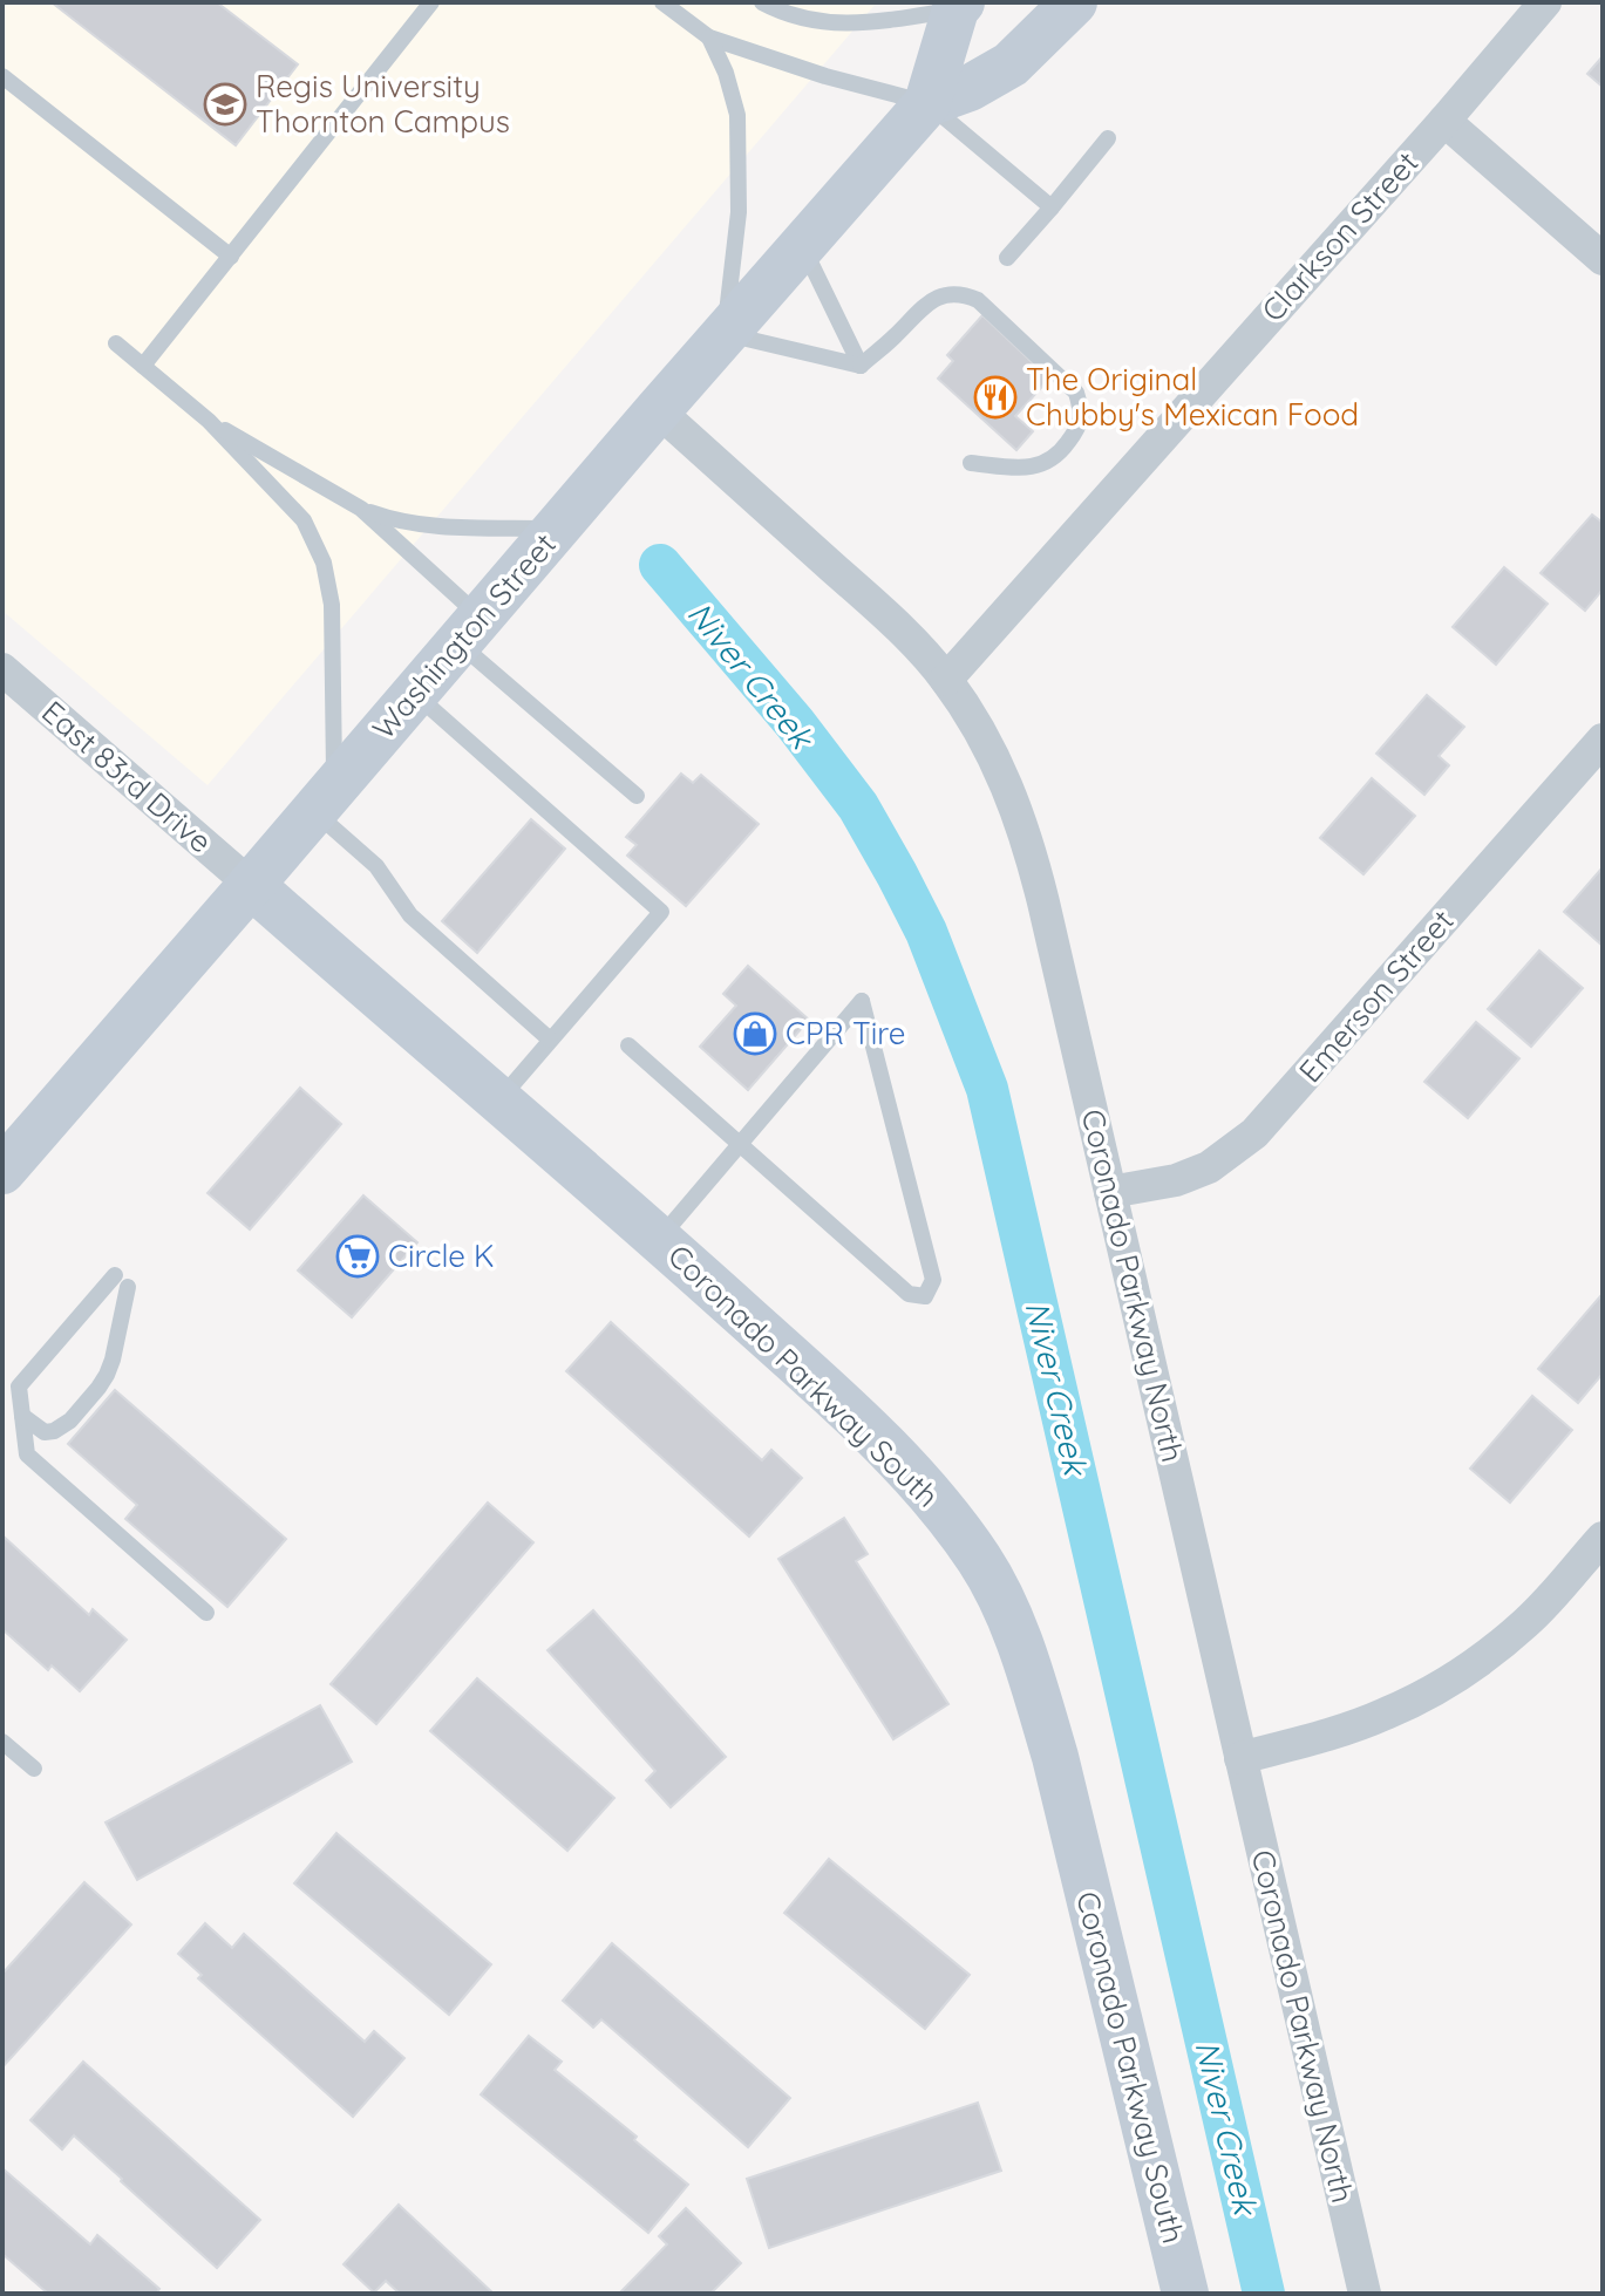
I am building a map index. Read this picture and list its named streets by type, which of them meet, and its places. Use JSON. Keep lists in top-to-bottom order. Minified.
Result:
{"streets":{"street":["Clarkson Street","Washington Street","East 83rd Drive","Emerson Street","Coronado Parkway North","Coronado Parkway South"]},"crossings":[["Clarkson Street","Coronado Parkway North"],["Washington Street","East 83rd Drive"],["Washington Street","Coronado Parkway North"],["Washington Street","Coronado Parkway South"],["East 83rd Drive","Coronado Parkway South"],["Emerson Street","Coronado Parkway North"]],"water":["Niver Creek"],"places":{"school or university":["Regis University Thornton Campus"],"restaurant":["The Original Chubby's Mexican Food"],"shop":["CPR Tire"],"supermarket":["Circle K"]}}
